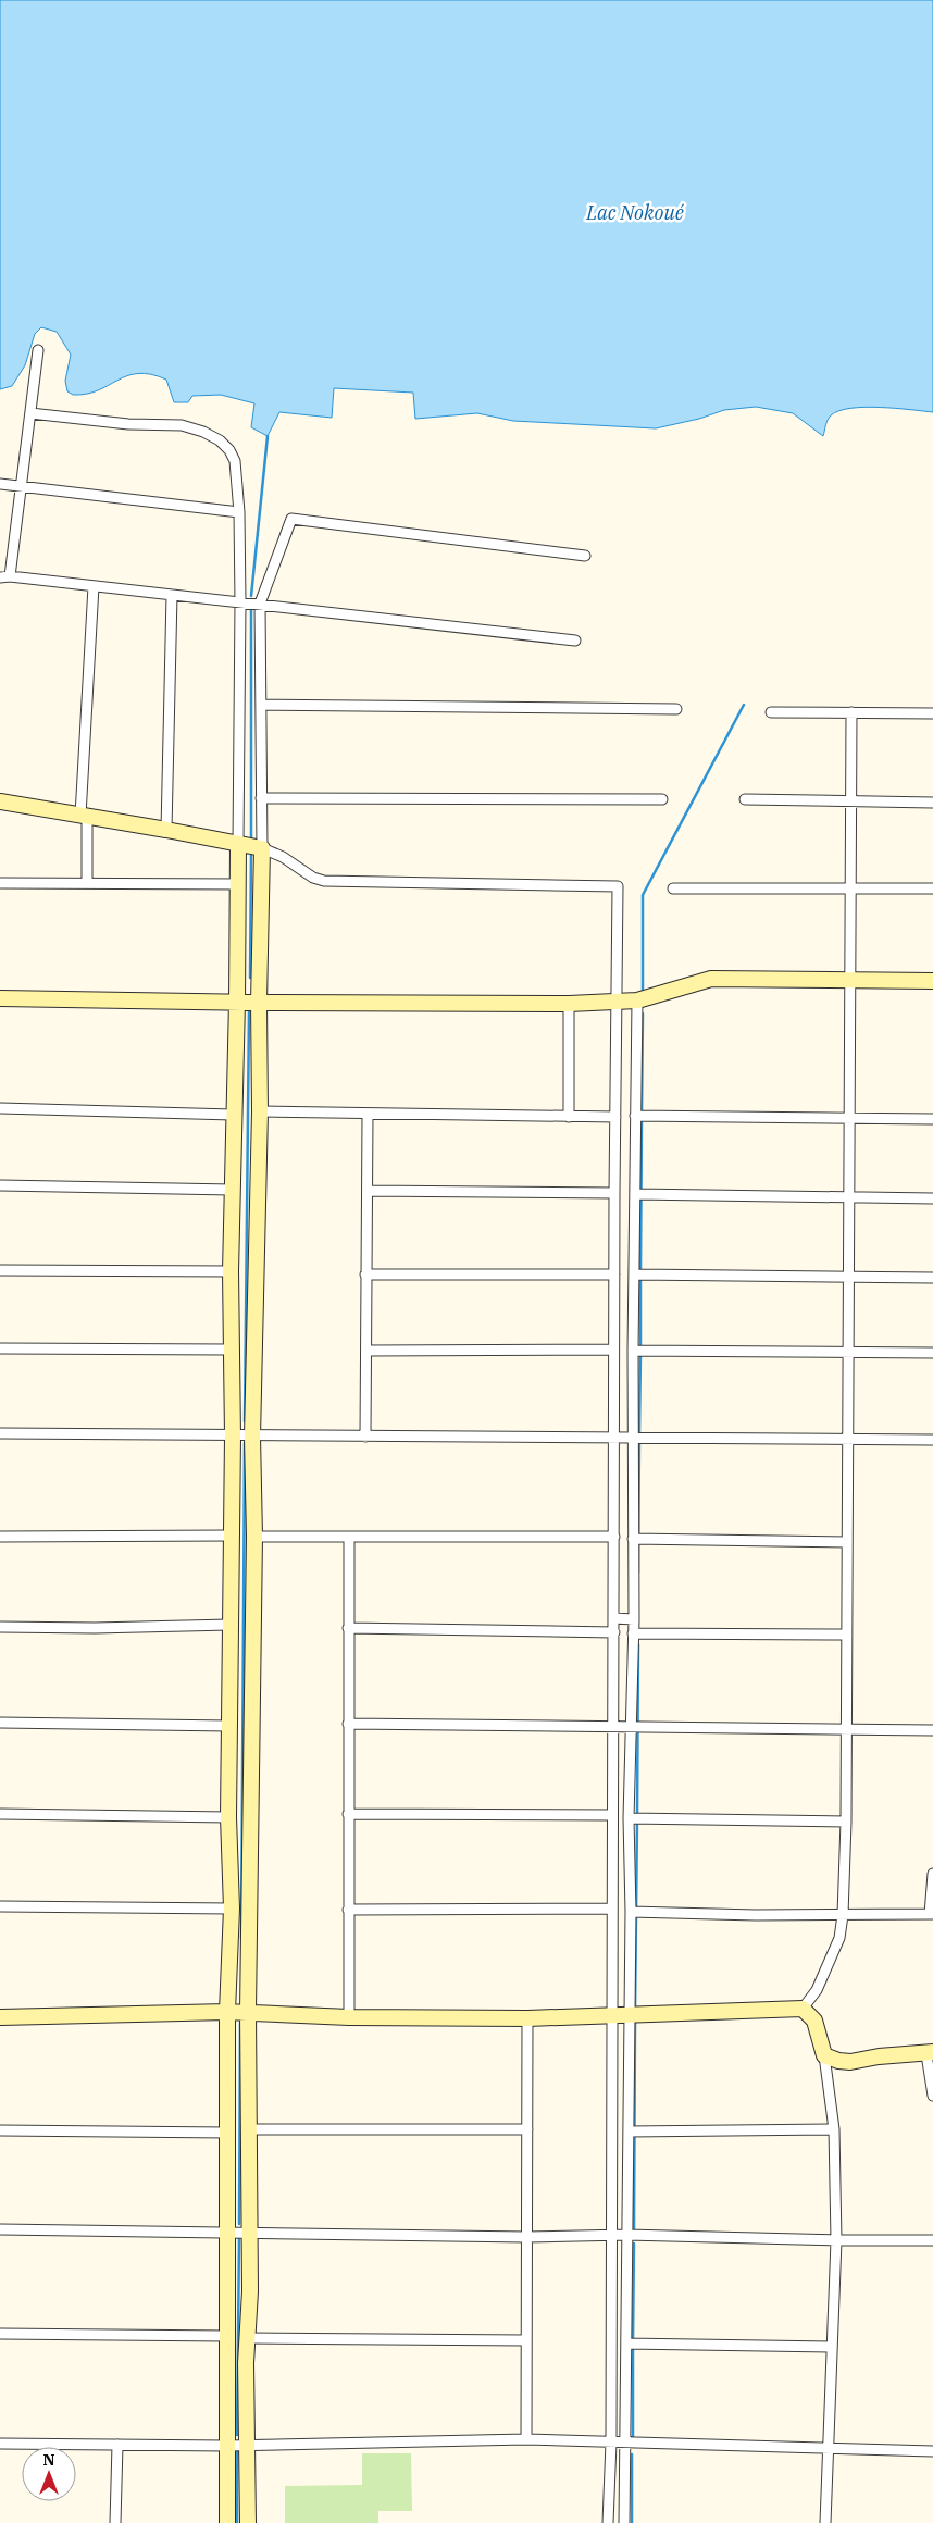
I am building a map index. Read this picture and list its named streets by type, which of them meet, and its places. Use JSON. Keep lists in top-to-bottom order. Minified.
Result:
{"water":["Lac Nokoué"],"north":"top"}
